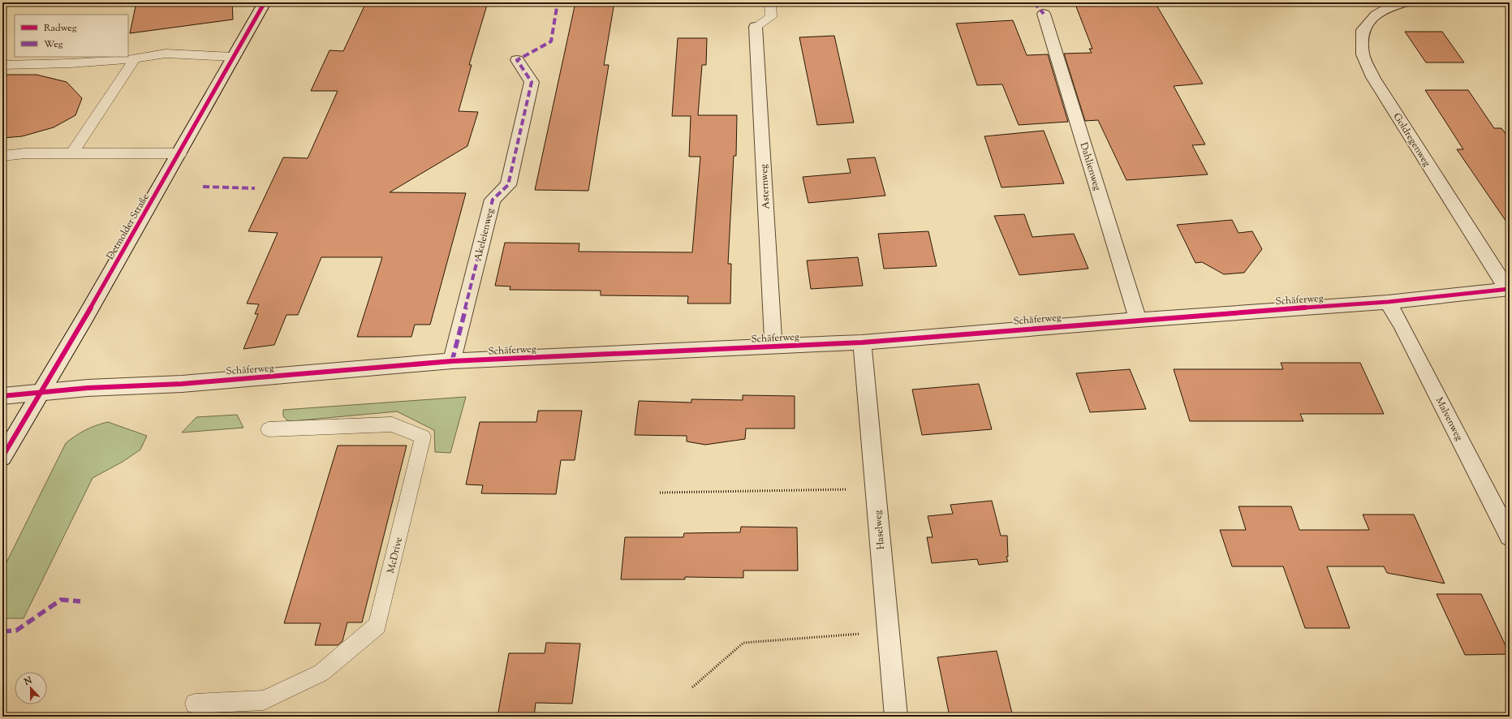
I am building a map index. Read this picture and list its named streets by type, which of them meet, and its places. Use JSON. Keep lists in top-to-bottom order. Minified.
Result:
{"streets":{"street":["Goldregenweg","Dahlienweg","Asternweg","Detmolder Straße","Akeleienweg","Schäferweg","Malvenweg","Haselweg"],"lane":["McDrive"]},"crossings":[["Goldregenweg","Schäferweg"],["Dahlienweg","Schäferweg"],["Asternweg","Schäferweg"],["Detmolder Straße","Schäferweg"],["Akeleienweg","Schäferweg"],["Schäferweg","Malvenweg"],["Schäferweg","Haselweg"]],"legend":["Radweg","Weg"],"north":"top"}
